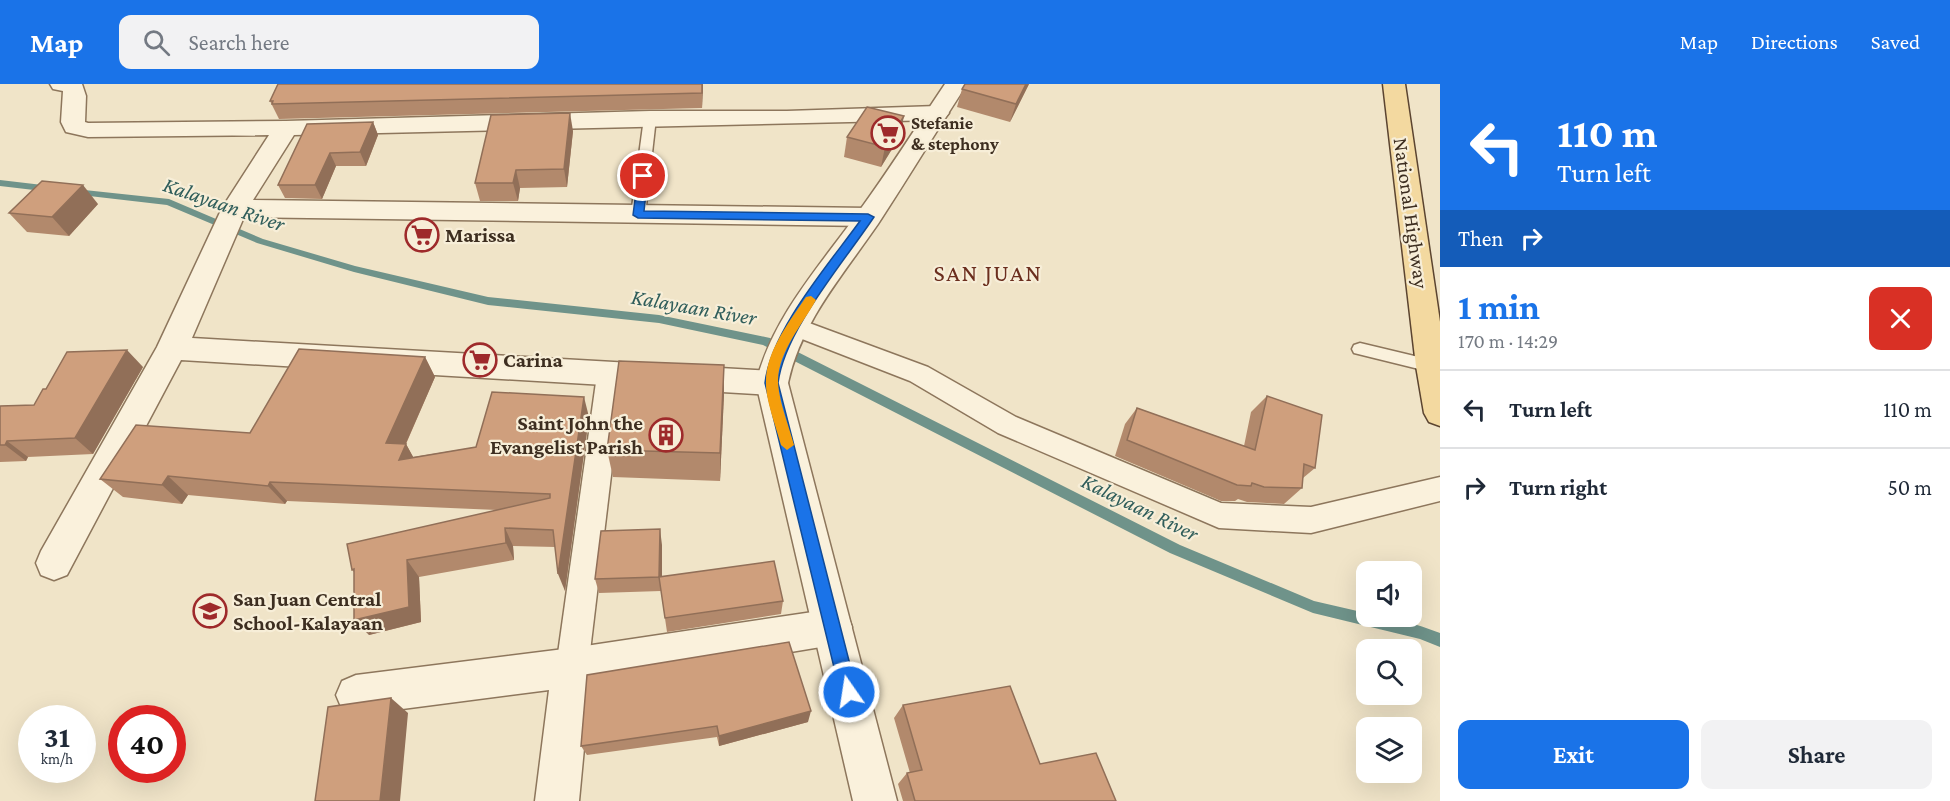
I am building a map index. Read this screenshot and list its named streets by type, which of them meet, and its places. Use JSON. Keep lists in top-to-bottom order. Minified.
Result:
{"streets":{"main road":["National Highway"]},"districts":["SAN JUAN"],"water":["Kalayaan River"],"places":{"supermarket":["Stefanie & stephony","Marissa","Carina"],"building":["Saint John the Evangelist Parish"],"school or university":["San Juan Central School-Kalayaan"]},"page":{"header":"Map","search":"Search here","nav":["Map","Directions","Saved"],"turn":["110 m","Turn left"],"then":"Then","heading":["1 min","170 m · 14:29"],"list":[{"name":"Turn left","value":"110 m"},{"name":"Turn right","value":"50 m"}],"speed":"31 km/h","limit":"40","buttons":["Exit","Share"]}}
